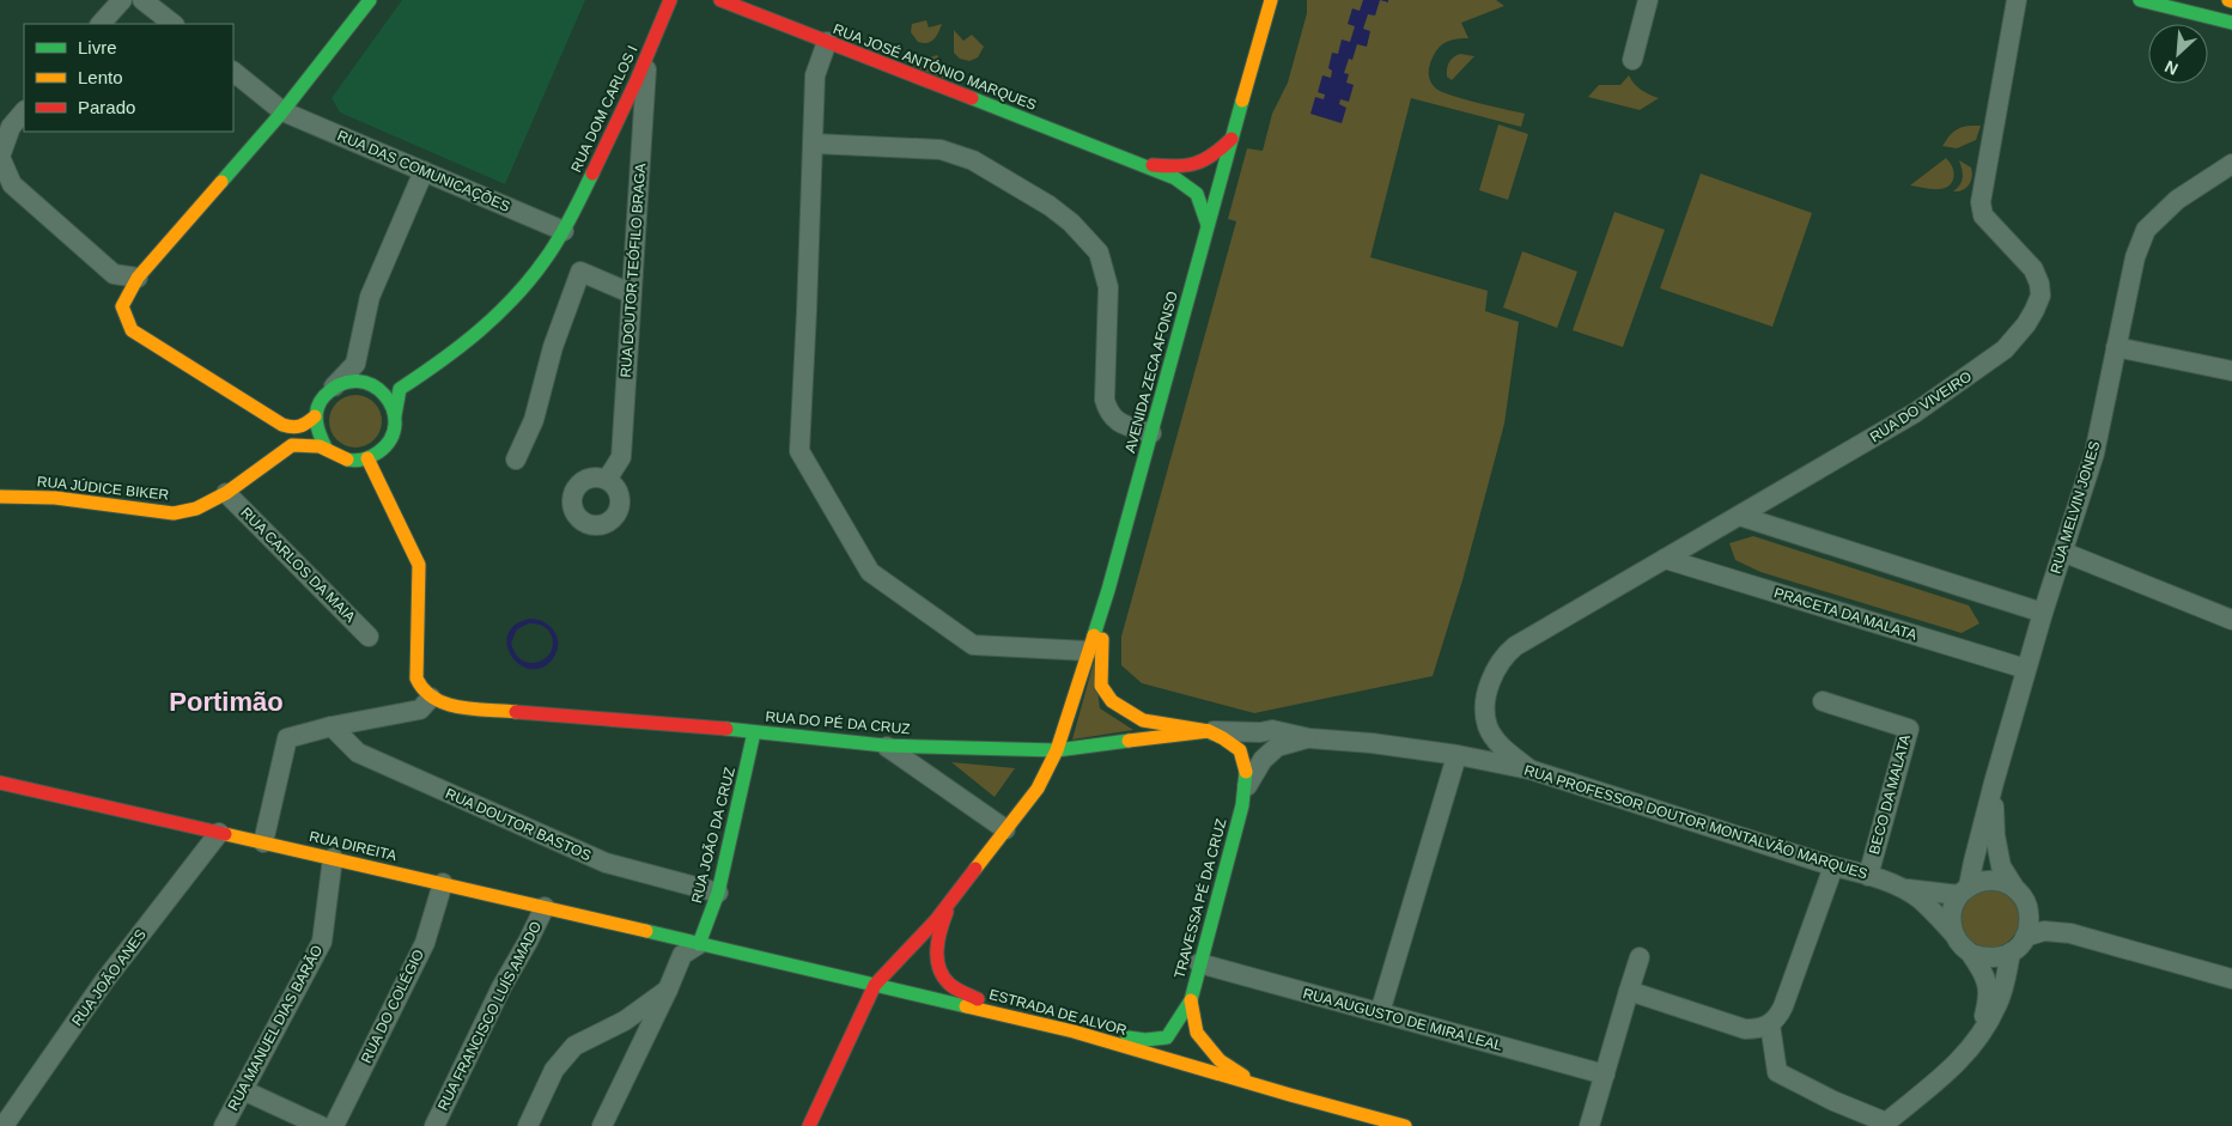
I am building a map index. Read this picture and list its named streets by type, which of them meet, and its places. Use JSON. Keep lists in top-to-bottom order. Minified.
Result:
{"streets":{"street":["RUA JOSÉ ANTÓNIO MARQUES","RUA DOM CARLOS I","RUA DAS COMUNICAÇÕES","RUA DOUTOR TEÓFILO BRAGA","AVENIDA ZECA AFONSO","RUA DO VIVEIRO","RUA JÚDICE BIKER","RUA MELVIN JONES","RUA CARLOS DA MAIA","PRACETA DA MALATA","RUA DO PÉ DA CRUZ","BECO DA MALATA","RUA PROFESSOR DOUTOR MONTALVÃO MARQUES","RUA DOUTOR BASTOS","RUA JOÃO DA CRUZ","RUA DIREITA","TRAVESSA PÉ DA CRUZ","RUA JOÃO ANES","RUA DO COLÉGIO","ESTRADA DE ALVOR","RUA FRANCISCO LUÍS AMADO","RUA AUGUSTO DE MIRA LEAL","RUA MANUEL DIAS BARÃO"]},"crossings":[["RUA JOSÉ ANTÓNIO MARQUES","AVENIDA ZECA AFONSO"],["RUA DOM CARLOS I","RUA DAS COMUNICAÇÕES"],["RUA DOM CARLOS I","RUA DOUTOR TEÓFILO BRAGA"],["RUA DOM CARLOS I","RUA JÚDICE BIKER"],["AVENIDA ZECA AFONSO","RUA DO PÉ DA CRUZ"],["RUA DO VIVEIRO","PRACETA DA MALATA"],["RUA DO VIVEIRO","RUA PROFESSOR DOUTOR MONTALVÃO MARQUES"],["RUA JÚDICE BIKER","RUA CARLOS DA MAIA"],["RUA MELVIN JONES","PRACETA DA MALATA"],["RUA MELVIN JONES","RUA PROFESSOR DOUTOR MONTALVÃO MARQUES"],["RUA DO PÉ DA CRUZ","RUA PROFESSOR DOUTOR MONTALVÃO MARQUES"],["RUA DO PÉ DA CRUZ","RUA JOÃO DA CRUZ"],["RUA DO PÉ DA CRUZ","TRAVESSA PÉ DA CRUZ"],["BECO DA MALATA","RUA PROFESSOR DOUTOR MONTALVÃO MARQUES"],["RUA PROFESSOR DOUTOR MONTALVÃO MARQUES","TRAVESSA PÉ DA CRUZ"],["RUA DOUTOR BASTOS","RUA JOÃO DA CRUZ"],["RUA JOÃO DA CRUZ","RUA DIREITA"],["RUA JOÃO DA CRUZ","ESTRADA DE ALVOR"],["RUA DIREITA","RUA JOÃO ANES"],["RUA DIREITA","RUA DO COLÉGIO"],["RUA DIREITA","ESTRADA DE ALVOR"],["RUA DIREITA","RUA FRANCISCO LUÍS AMADO"],["RUA DIREITA","RUA MANUEL DIAS BARÃO"],["TRAVESSA PÉ DA CRUZ","RUA AUGUSTO DE MIRA LEAL"]],"districts":["Portimão"],"legend":["Livre","Lento","Parado"],"north":"bottom left"}
